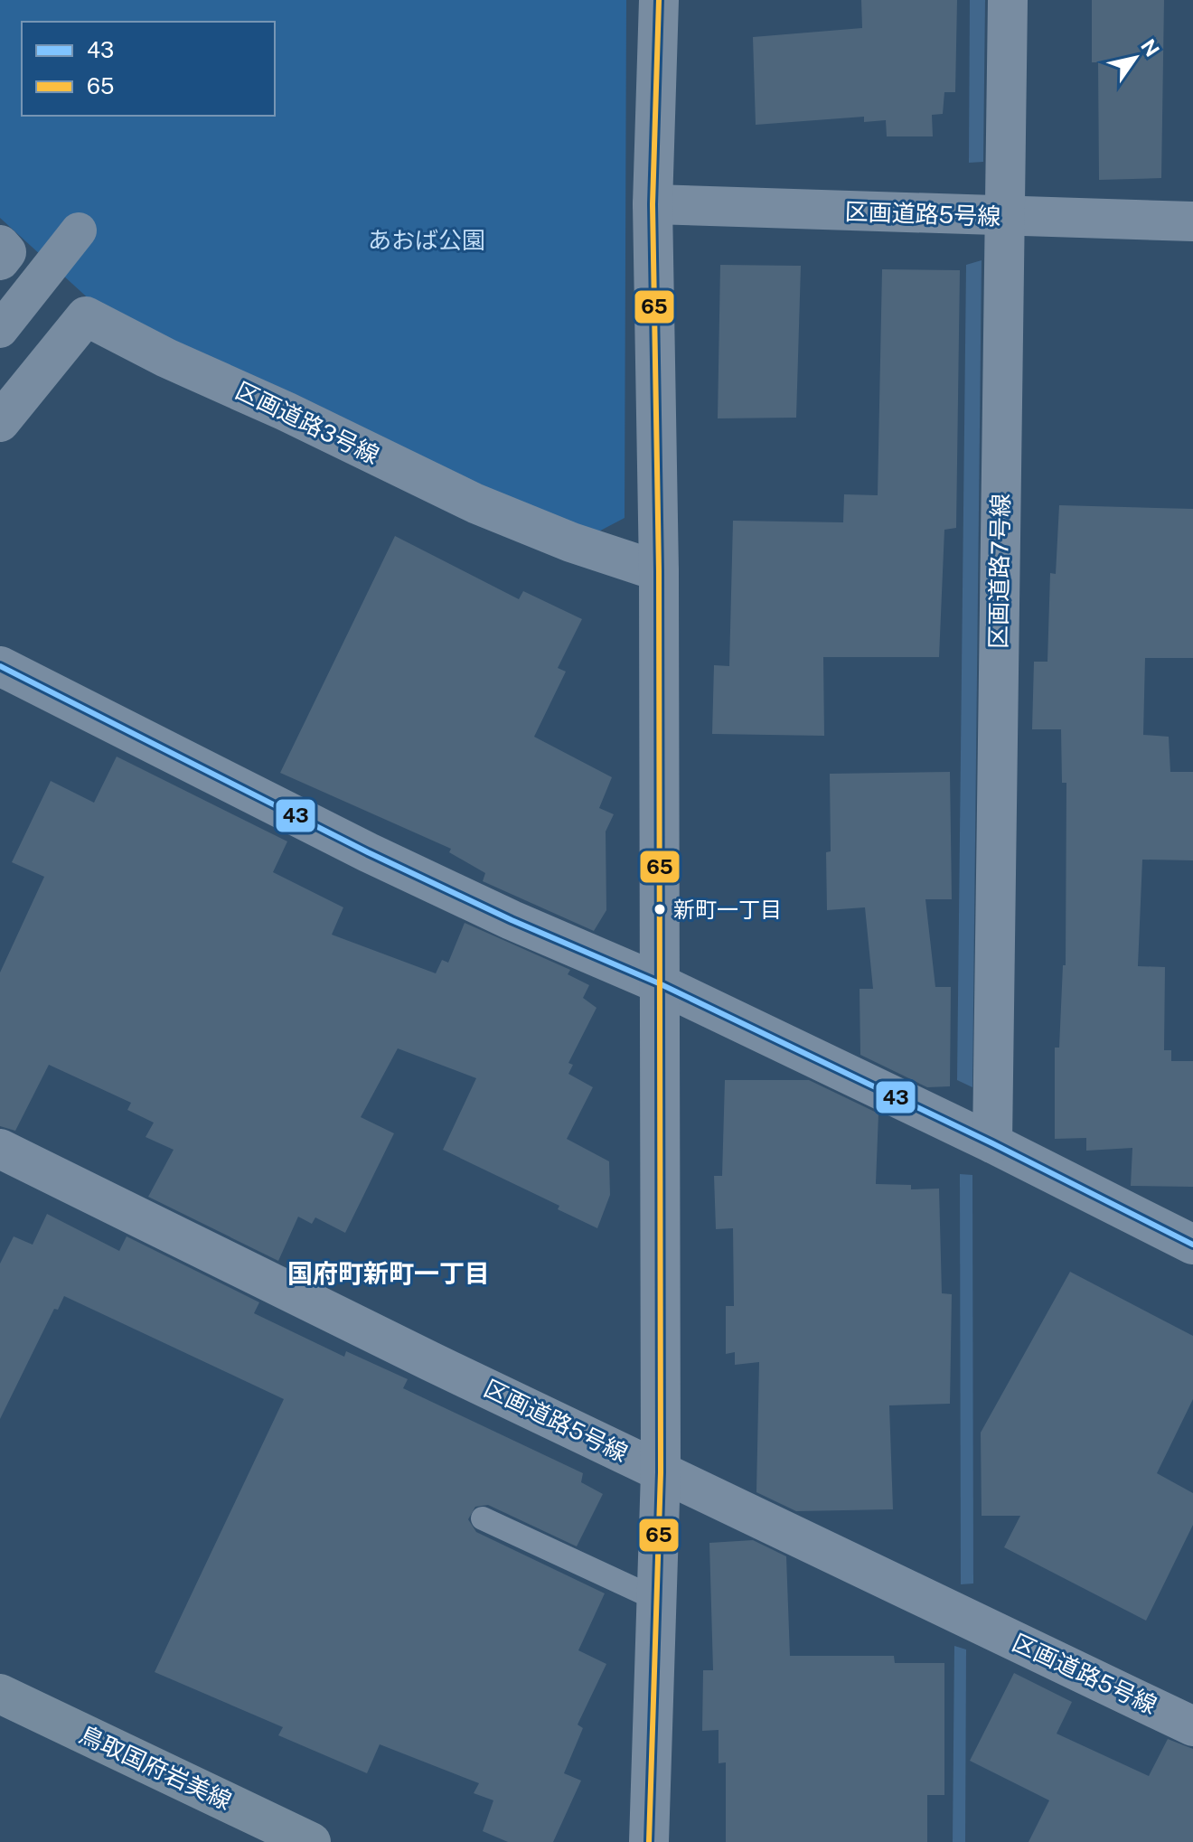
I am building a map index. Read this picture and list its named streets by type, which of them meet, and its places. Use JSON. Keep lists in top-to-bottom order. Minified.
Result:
{"streets":{"main road":["鳥取国府岩美線"],"street":["区画道路5号線","区画道路3号線","区画道路7号線"]},"crossings":[["区画道路5号線","区画道路7号線"]],"districts":["国府町新町一丁目"],"parks":["あおば公園"],"places":["新町一丁目"],"lines":["transit line 65","transit line 43"],"legend":["43","65"],"north":"top right"}
